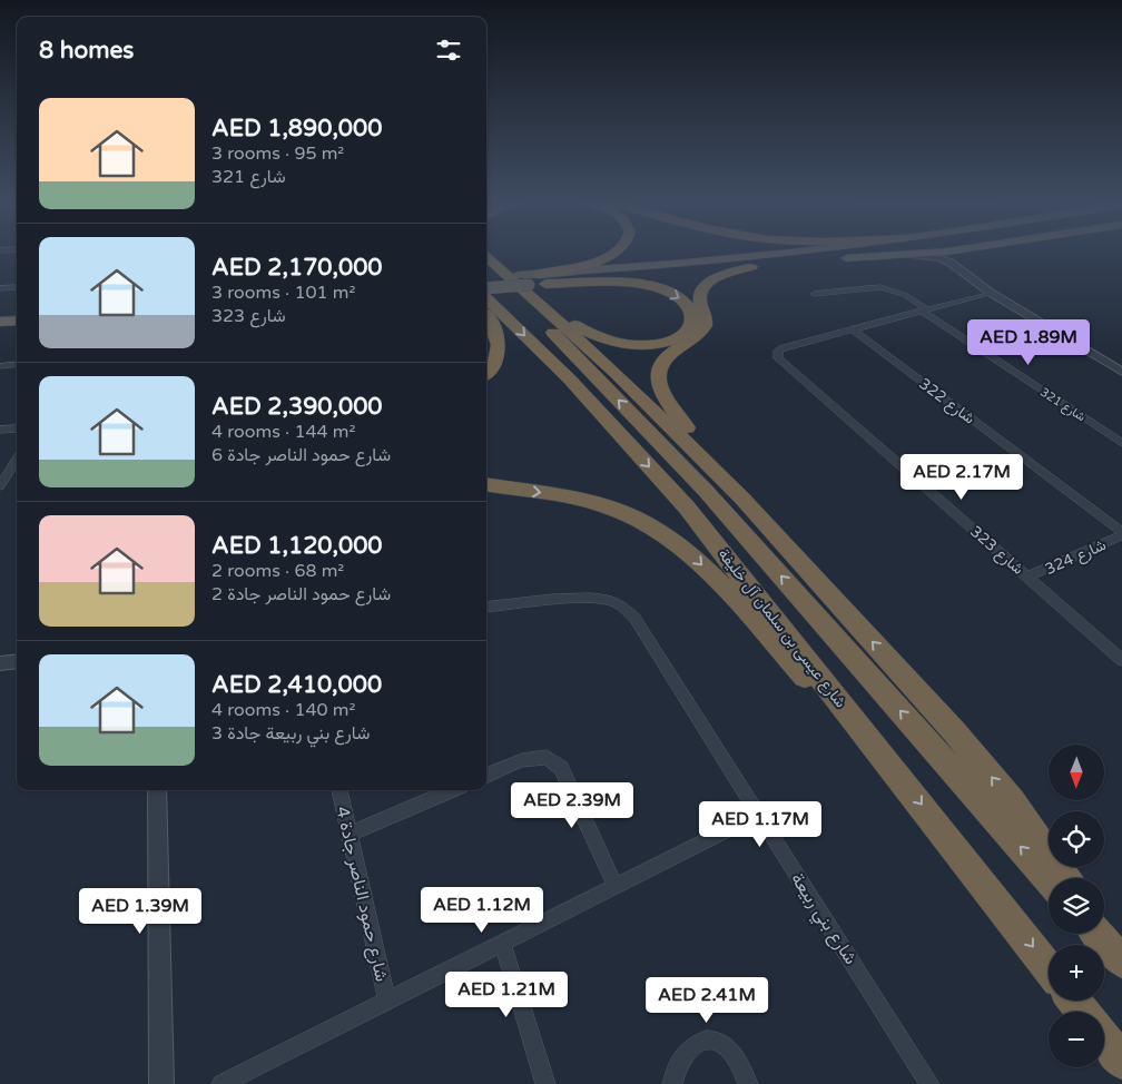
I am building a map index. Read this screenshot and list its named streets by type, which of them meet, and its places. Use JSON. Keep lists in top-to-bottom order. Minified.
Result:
{"streets":{"highway":["شارع عيسى بن سلمان آل خليفة"],"street":["شارع 322","شارع 321","شارع 323","شارع 324","شارع حمود الناصر جادة 4","شارع بني ربيعة"]},"crossings":[["شارع 322","شارع 323"],["شارع 322","شارع 324"],["شارع 323","شارع 324"]],"north":"bottom","page":{"heading":"8 homes","list":[{"name":"AED 1,890,000","note":"3 rooms · 95 m² · شارع 321"},{"name":"AED 2,170,000","note":"3 rooms · 101 m² · شارع 323"},{"name":"AED 2,390,000","note":"4 rooms · 144 m² · شارع حمود الناصر جادة 6"},{"name":"AED 1,120,000","note":"2 rooms · 68 m² · شارع حمود الناصر جادة 2"},{"name":"AED 2,410,000","note":"4 rooms · 140 m² · شارع بني ربيعة جادة 3"}],"price":["AED 1.89M","AED 2.17M","AED 2.39M","AED 1.17M","AED 1.12M","AED 1.39M","AED 1.21M","AED 2.41M"],"map_buttons":["+","−"]}}
